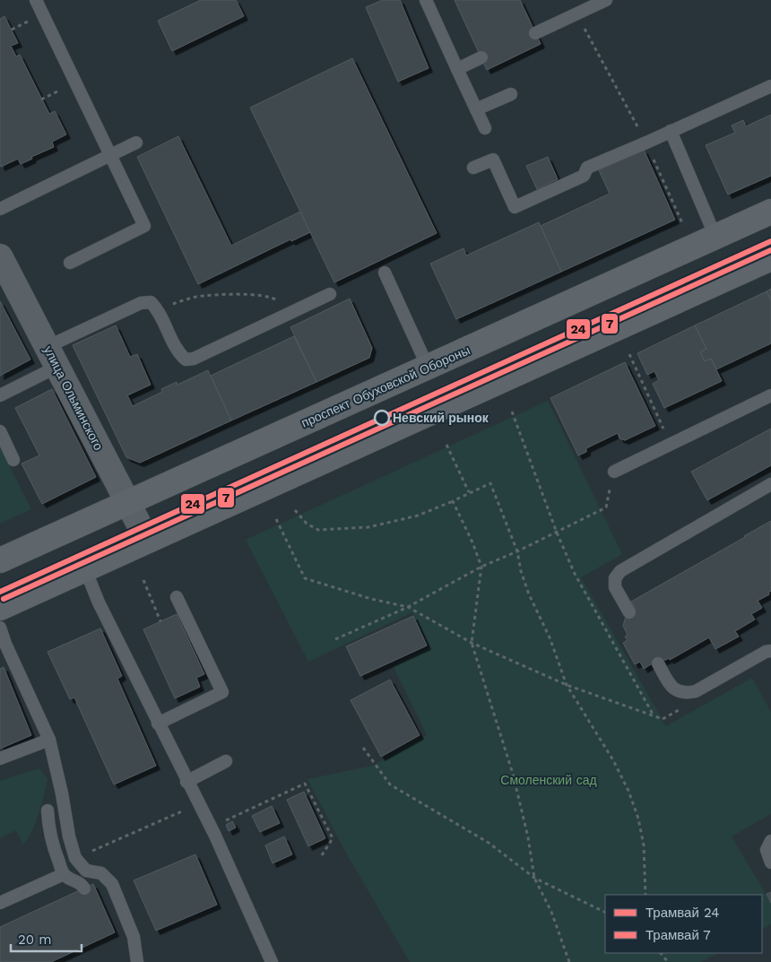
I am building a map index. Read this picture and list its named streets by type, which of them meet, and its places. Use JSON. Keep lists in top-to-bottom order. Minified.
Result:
{"streets":{"main road":["проспект Обуховской Обороны"],"street":["улица Ольминского"]},"crossings":[["проспект Обуховской Обороны","улица Ольминского"]],"parks":["Смоленский сад"],"places":["Невский рынок"],"lines":["tram line 24","tram line 7"],"legend":["Трамвай 24","Трамвай 7"],"scale_bar":"20 m"}
